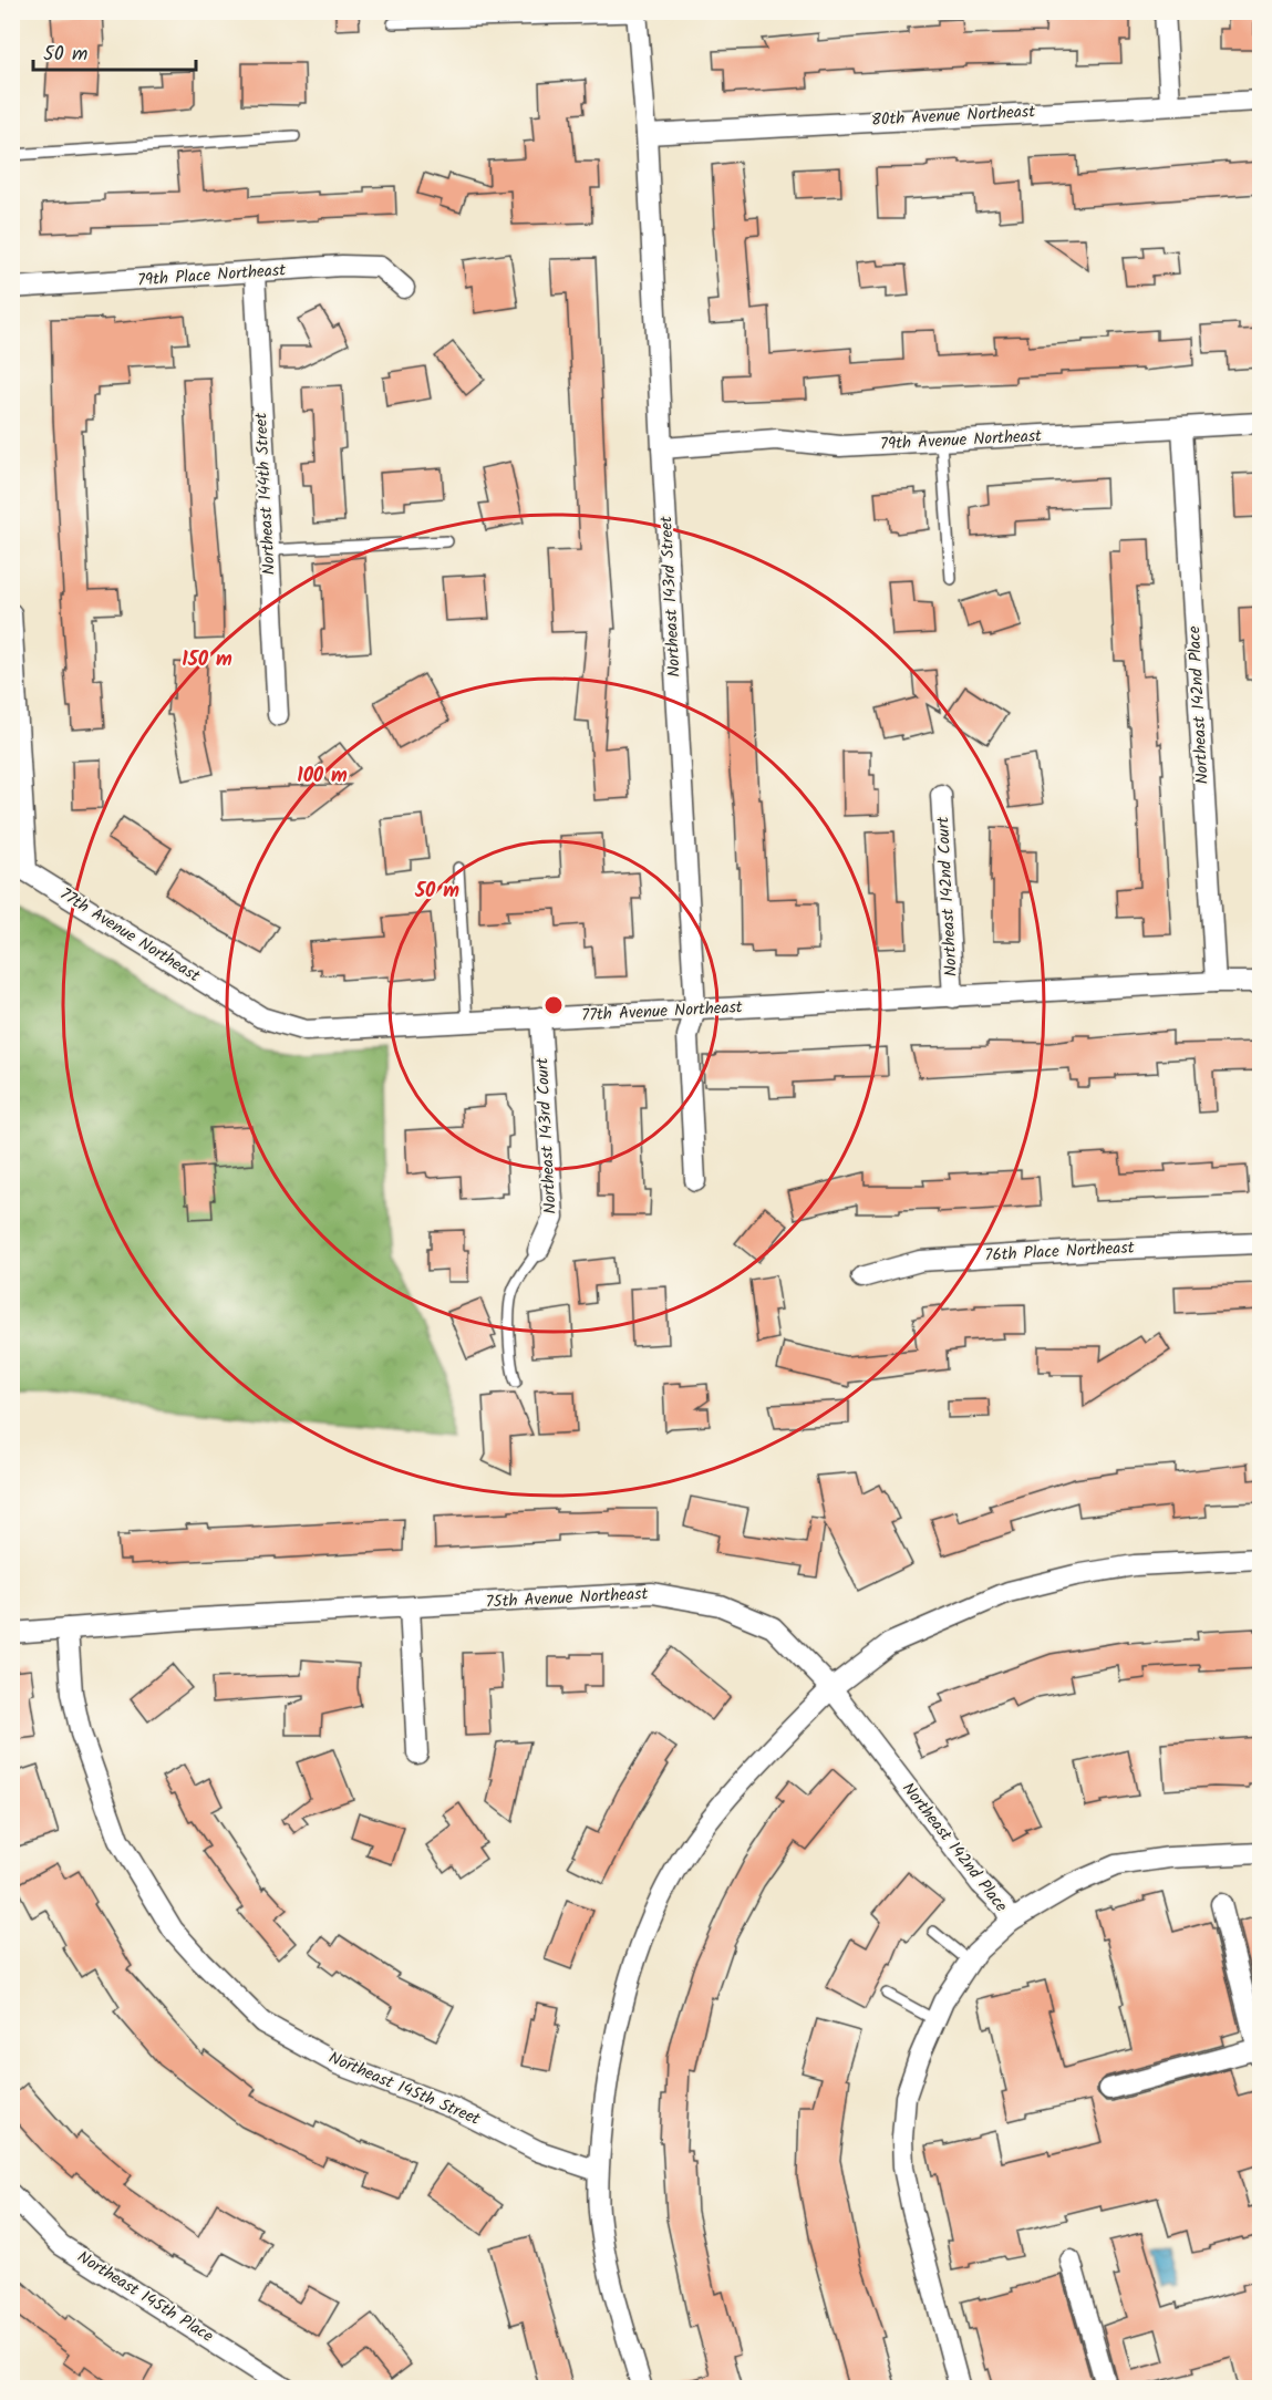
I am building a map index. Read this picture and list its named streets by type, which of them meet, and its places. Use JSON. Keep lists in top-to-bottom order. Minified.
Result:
{"streets":{"street":["80th Avenue Northeast","79th Place Northeast","79th Avenue Northeast","Northeast 144th Street","Northeast 143rd Street","Northeast 142nd Place","Northeast 142nd Court","77th Avenue Northeast","Northeast 143rd Court","76th Place Northeast","75th Avenue Northeast","Northeast 145th Street","Northeast 145th Place"]},"crossings":[["80th Avenue Northeast","Northeast 143rd Street"],["79th Place Northeast","Northeast 144th Street"],["79th Avenue Northeast","Northeast 143rd Street"],["79th Avenue Northeast","Northeast 142nd Place"],["Northeast 143rd Street","77th Avenue Northeast"],["Northeast 142nd Place","77th Avenue Northeast"],["Northeast 142nd Place","75th Avenue Northeast"],["Northeast 142nd Court","77th Avenue Northeast"],["77th Avenue Northeast","Northeast 143rd Court"],["75th Avenue Northeast","Northeast 145th Street"]],"scale_bar":"50 m","rings":["150 m","100 m","50 m"]}
